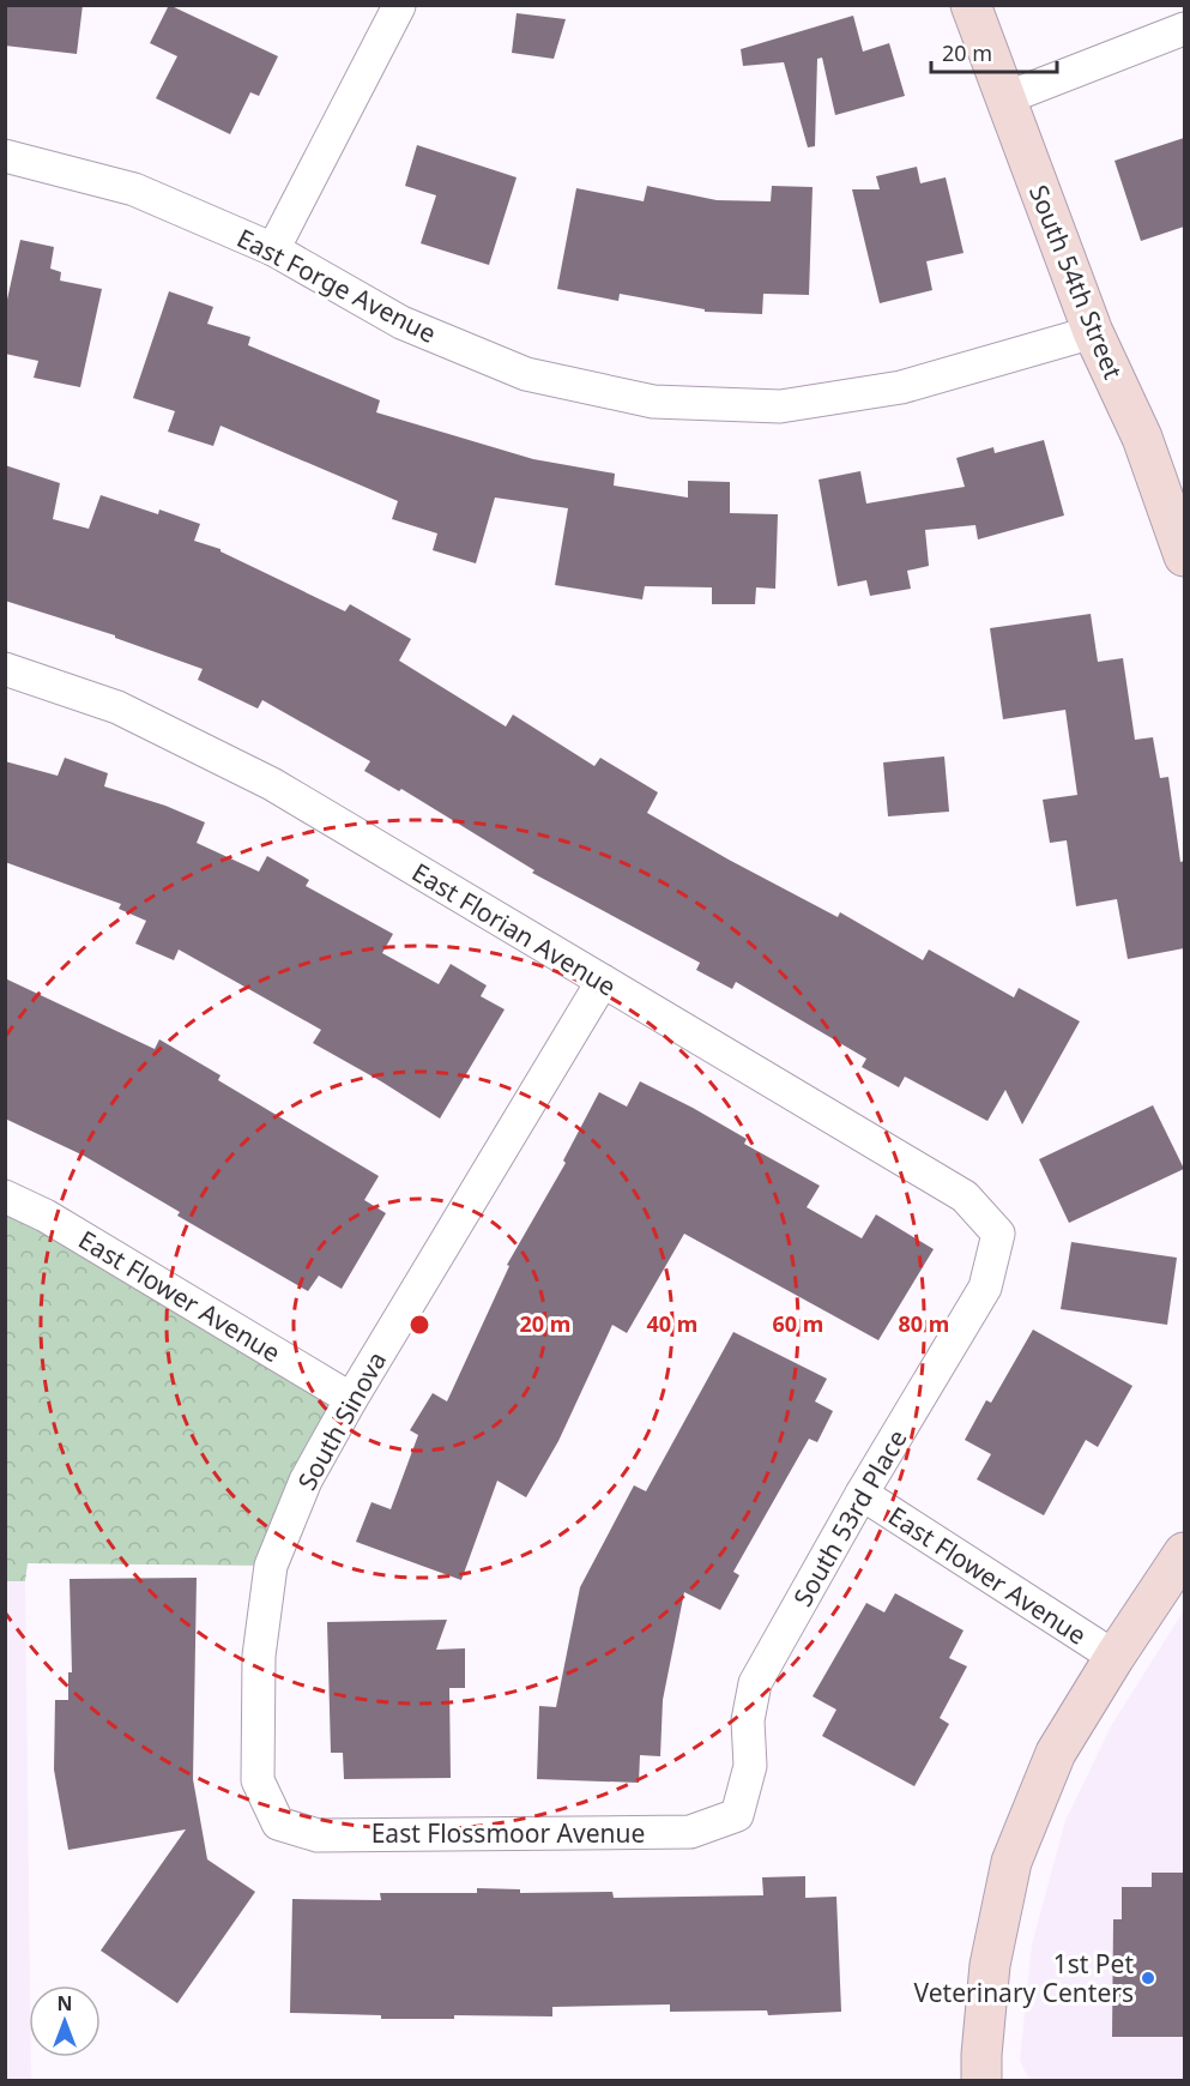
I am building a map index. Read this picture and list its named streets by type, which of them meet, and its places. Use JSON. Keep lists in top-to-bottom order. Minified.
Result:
{"streets":{"street":["South 54th Street","East Forge Avenue","East Florian Avenue","East Flower Avenue","South Sinova","South 53rd Place","East Flossmoor Avenue"]},"crossings":[["South 54th Street","East Forge Avenue"],["East Florian Avenue","South Sinova"],["East Florian Avenue","South 53rd Place"],["East Flower Avenue","South Sinova"],["East Flower Avenue","South 53rd Place"],["South Sinova","East Flossmoor Avenue"],["South 53rd Place","East Flossmoor Avenue"]],"places":["1st Pet Veterinary Centers"],"scale_bar":"20 m","north":"top","rings":["20 m","40 m","60 m","80 m"]}
